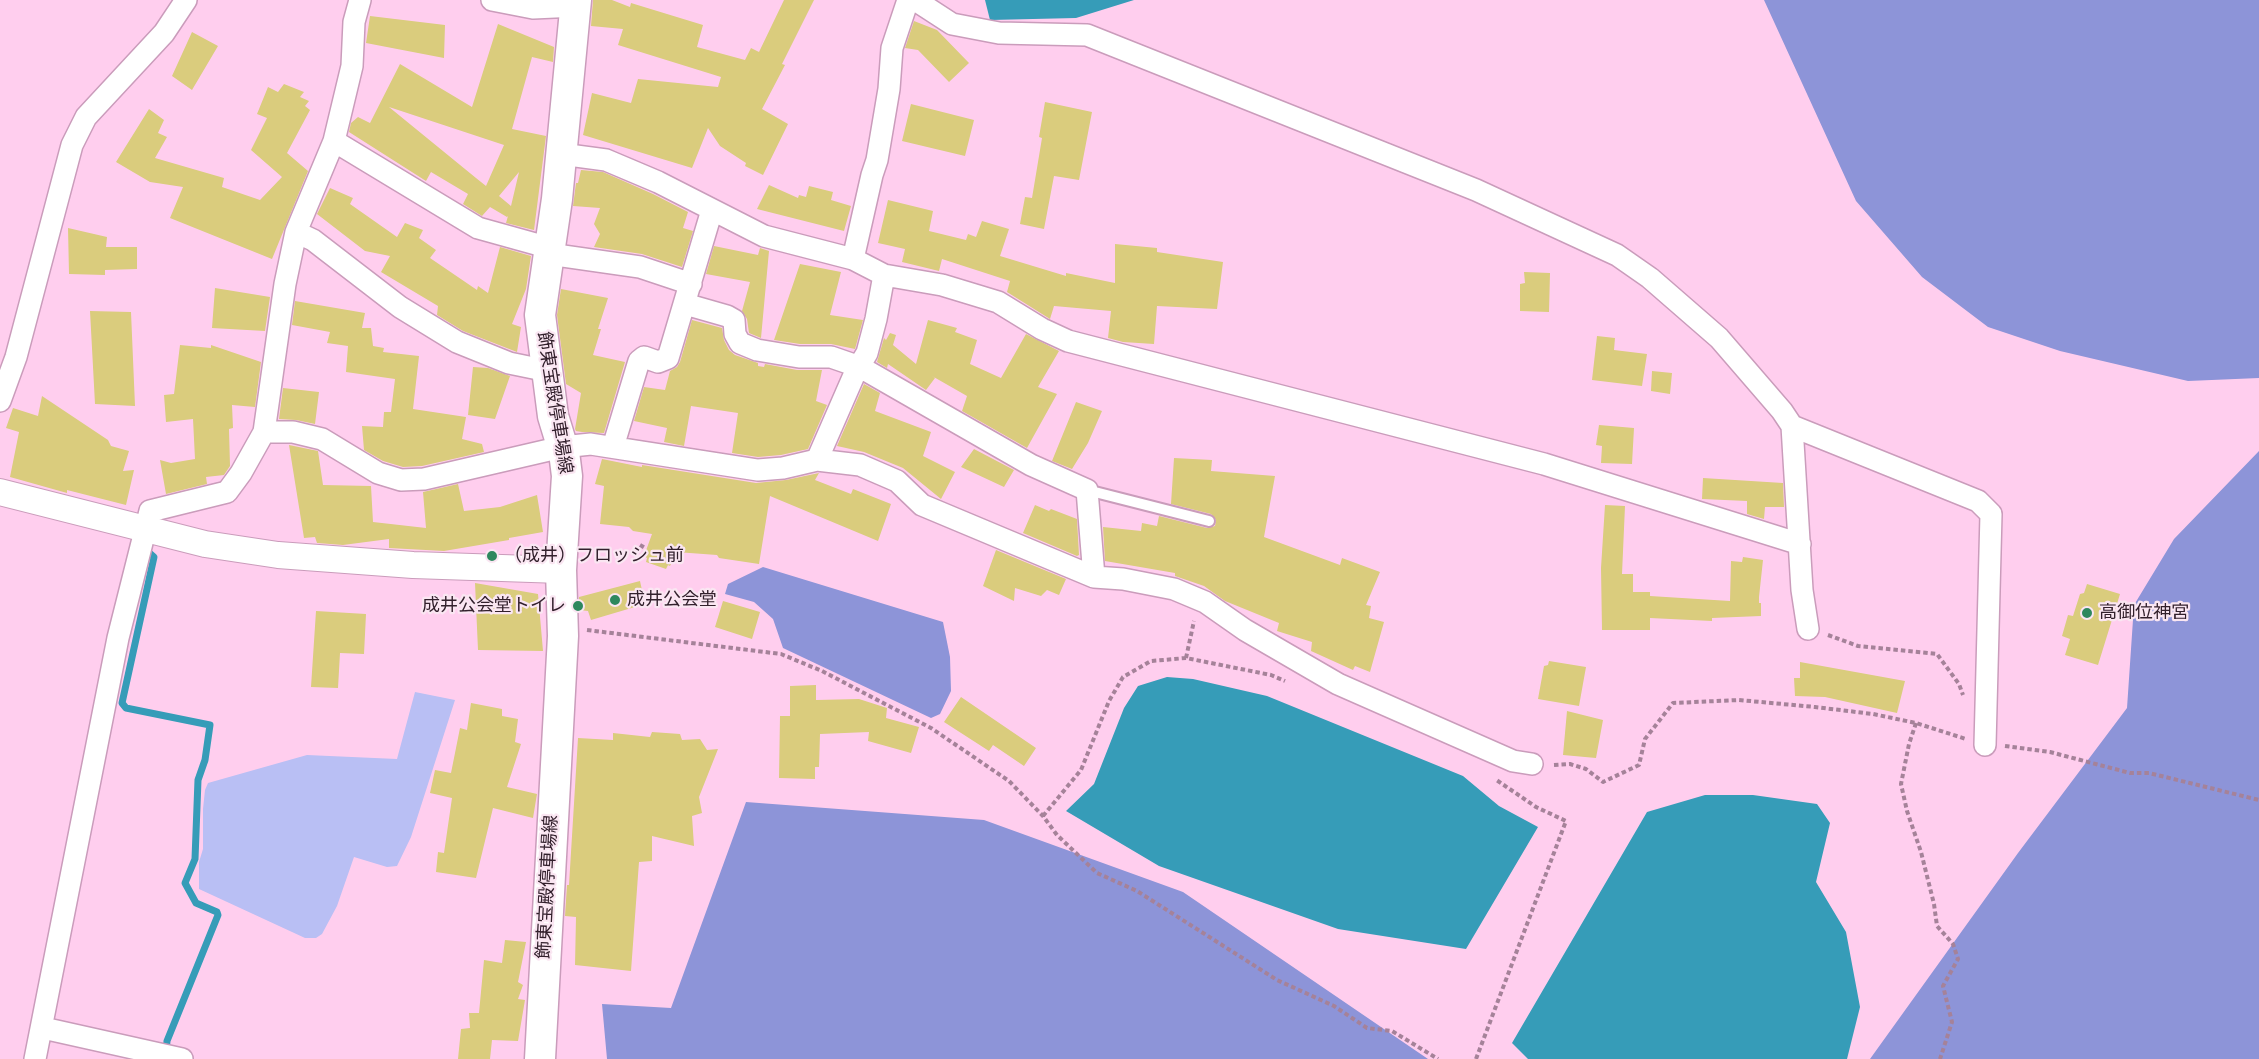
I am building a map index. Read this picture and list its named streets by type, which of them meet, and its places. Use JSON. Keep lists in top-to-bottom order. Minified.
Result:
{"streets":{"main road":["飾東宝殿停車場線"]},"places":["（成井）フロッシュ前","成井公会堂","成井公会堂トイレ","高御位神宮"]}
